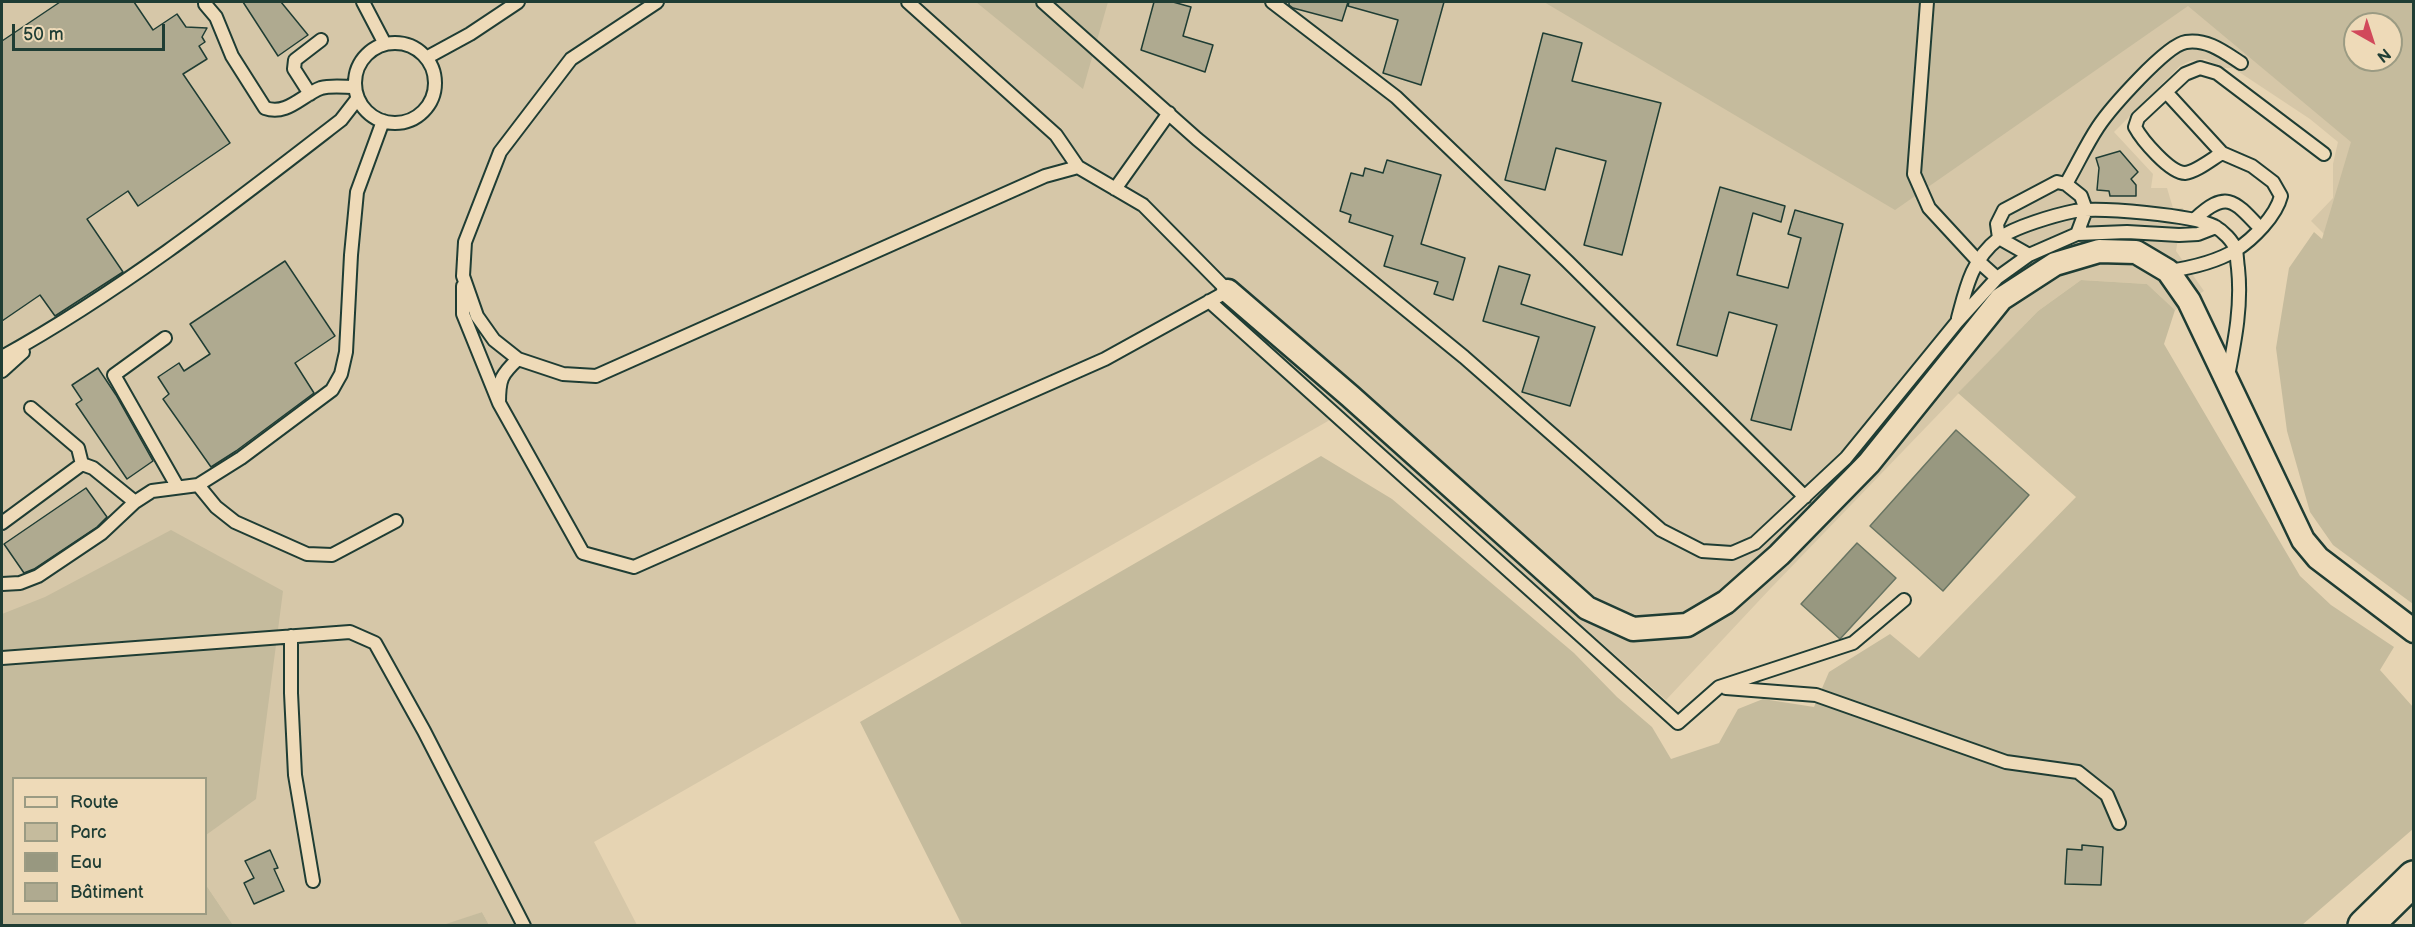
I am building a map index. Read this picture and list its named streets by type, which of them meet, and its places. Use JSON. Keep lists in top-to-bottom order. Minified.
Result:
{"legend":["Route","Parc","Eau","Bâtiment"],"scale_bar":"50 m","north":"bottom right"}
